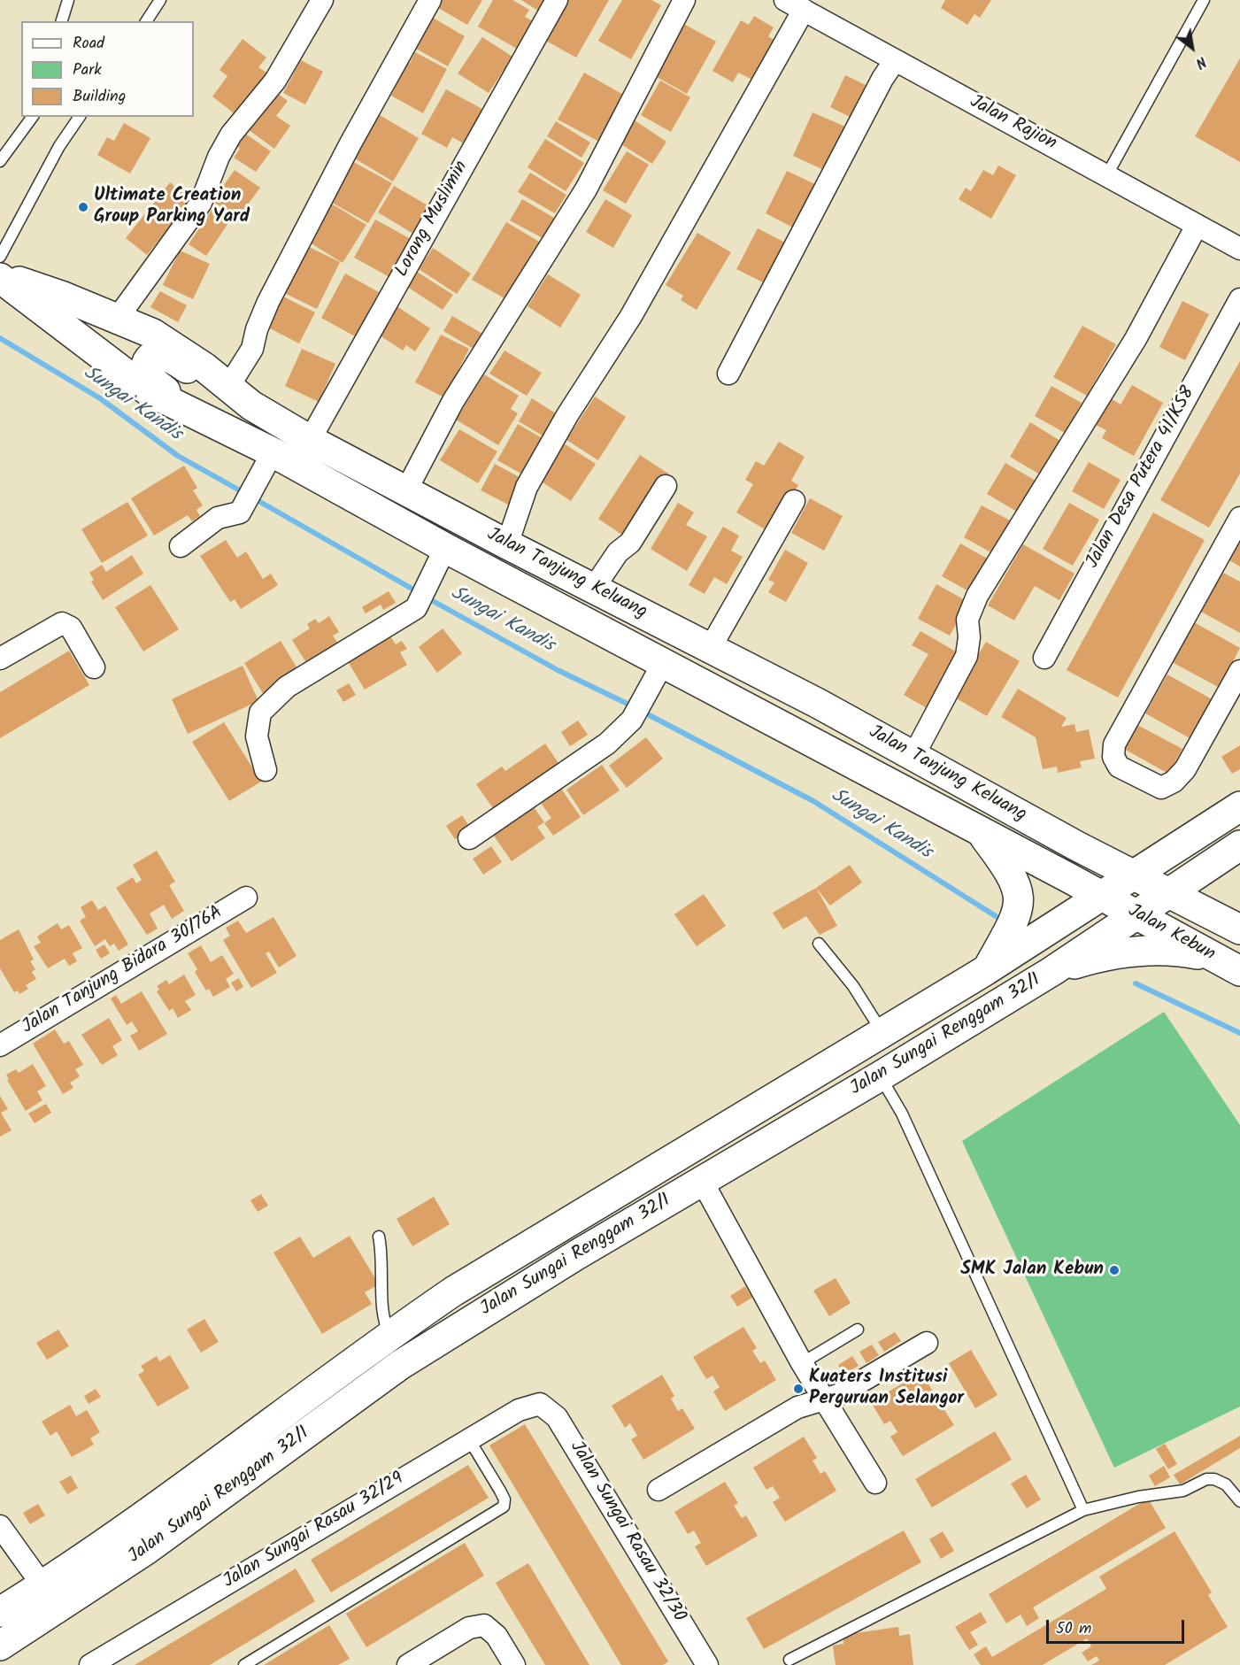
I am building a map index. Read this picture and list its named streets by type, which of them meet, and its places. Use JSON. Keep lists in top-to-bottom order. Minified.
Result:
{"streets":{"main road":["Jalan Tanjung Keluang","Jalan Kebun","Jalan Sungai Renggam 32/1"],"street":["Jalan Rajion","Lorong Muslimin","Jalan Desa Putera 41/KS8","Jalan Tanjung Bidara 30/76A","Jalan Sungai Rasau 32/29","Jalan Sungai Rasau 32/30"]},"crossings":[["Lorong Muslimin","Jalan Tanjung Keluang"],["Jalan Tanjung Keluang","Jalan Kebun"],["Jalan Tanjung Keluang","Jalan Sungai Renggam 32/1"],["Jalan Kebun","Jalan Sungai Renggam 32/1"],["Jalan Sungai Rasau 32/29","Jalan Sungai Rasau 32/30"]],"water":["Sungai Kandis"],"places":["Ultimate Creation Group Parking Yard","SMK Jalan Kebun","Kuaters Institusi Perguruan Selangor"],"legend":["Road","Park","Building"],"scale_bar":"50 m","north":"bottom right"}
